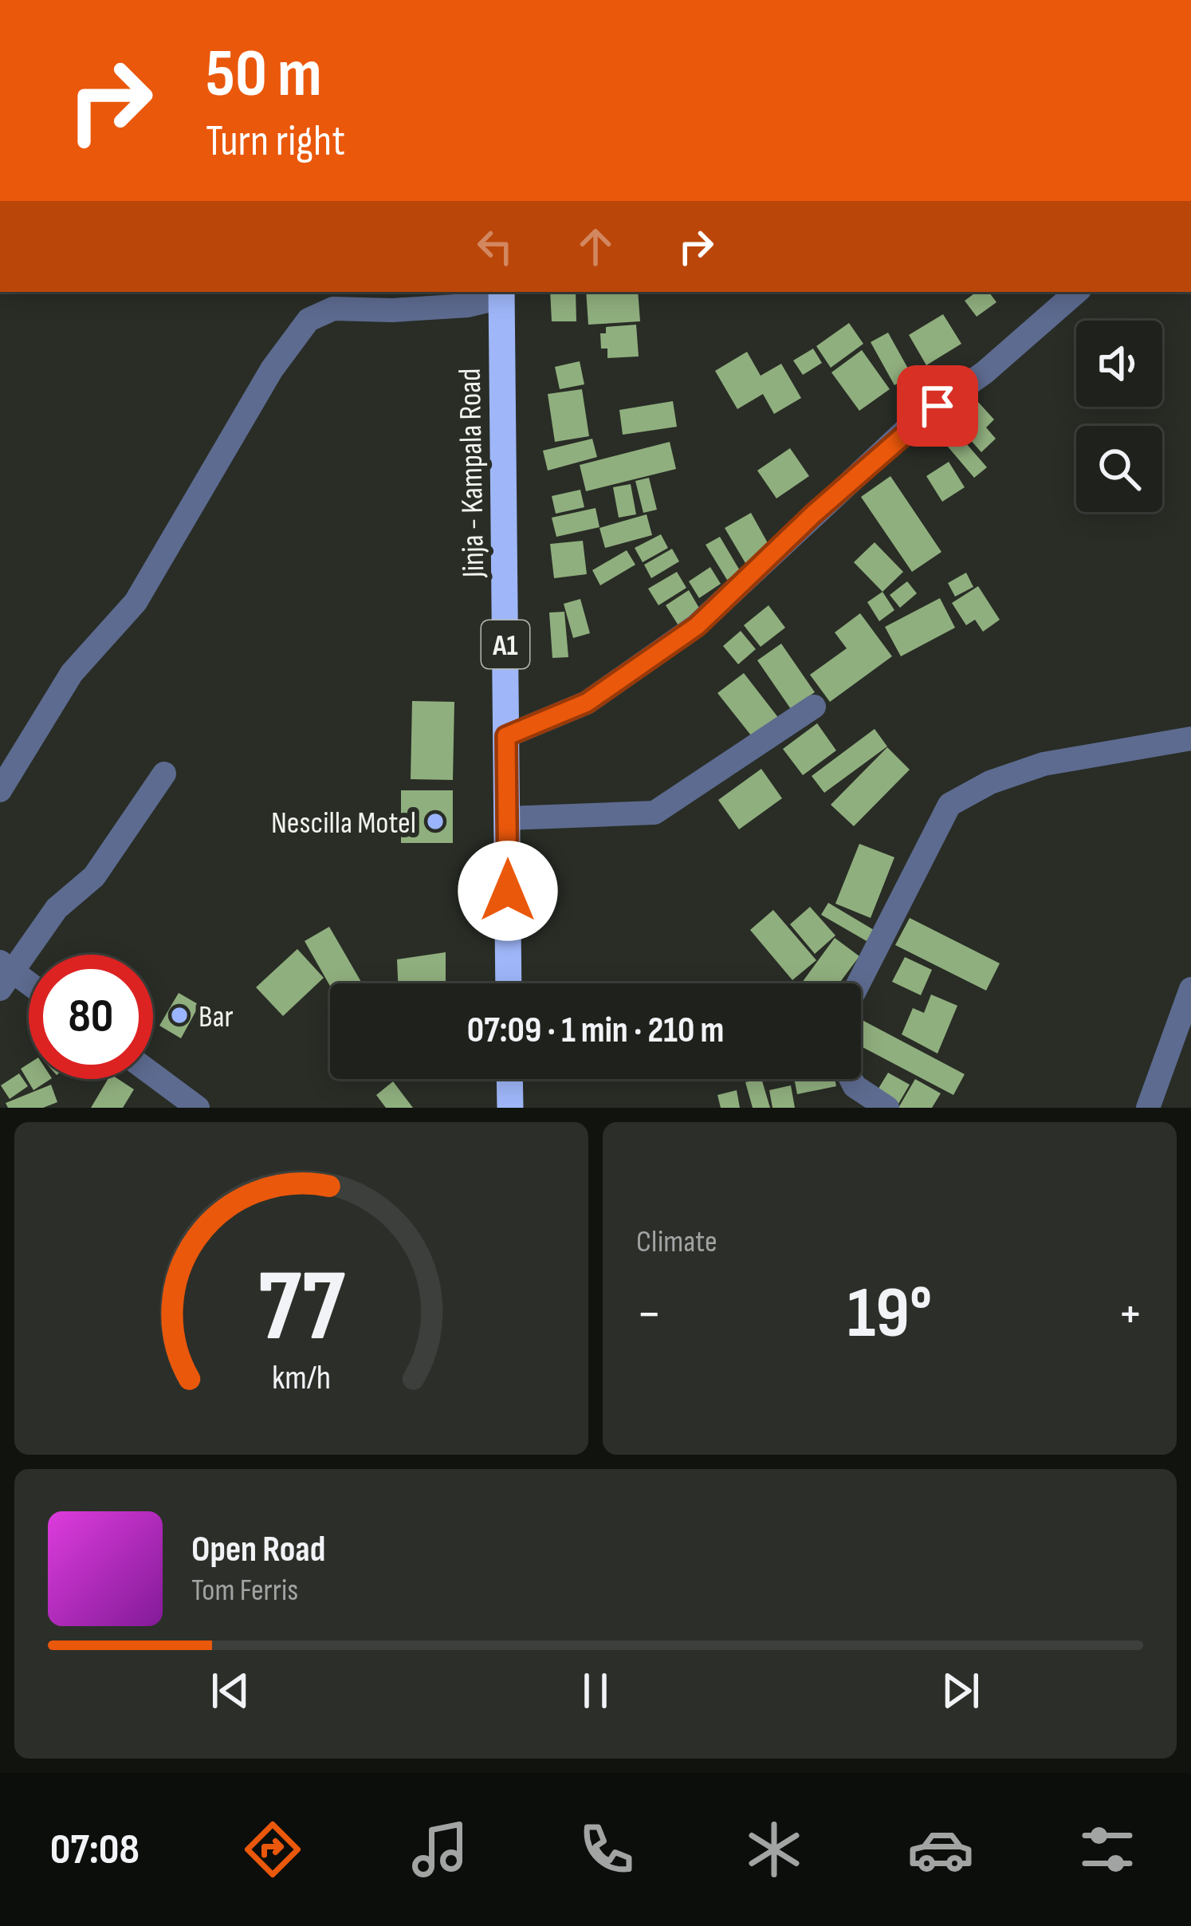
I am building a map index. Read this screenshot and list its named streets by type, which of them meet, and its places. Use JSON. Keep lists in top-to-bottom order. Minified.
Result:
{"streets":{"highway":["Jinja - Kampala Road","A1"]},"places":["Nescilla Motel","Bar"],"page":{"turn":["50 m","Turn right"],"limit":"80","trip":"07:09 · 1 min · 210 m","tile":"Climate","heat":["−","19°","+"],"song":["Open Road","Tom Ferris"],"tabs":"07:08","gauge":["77","km/h"]}}
